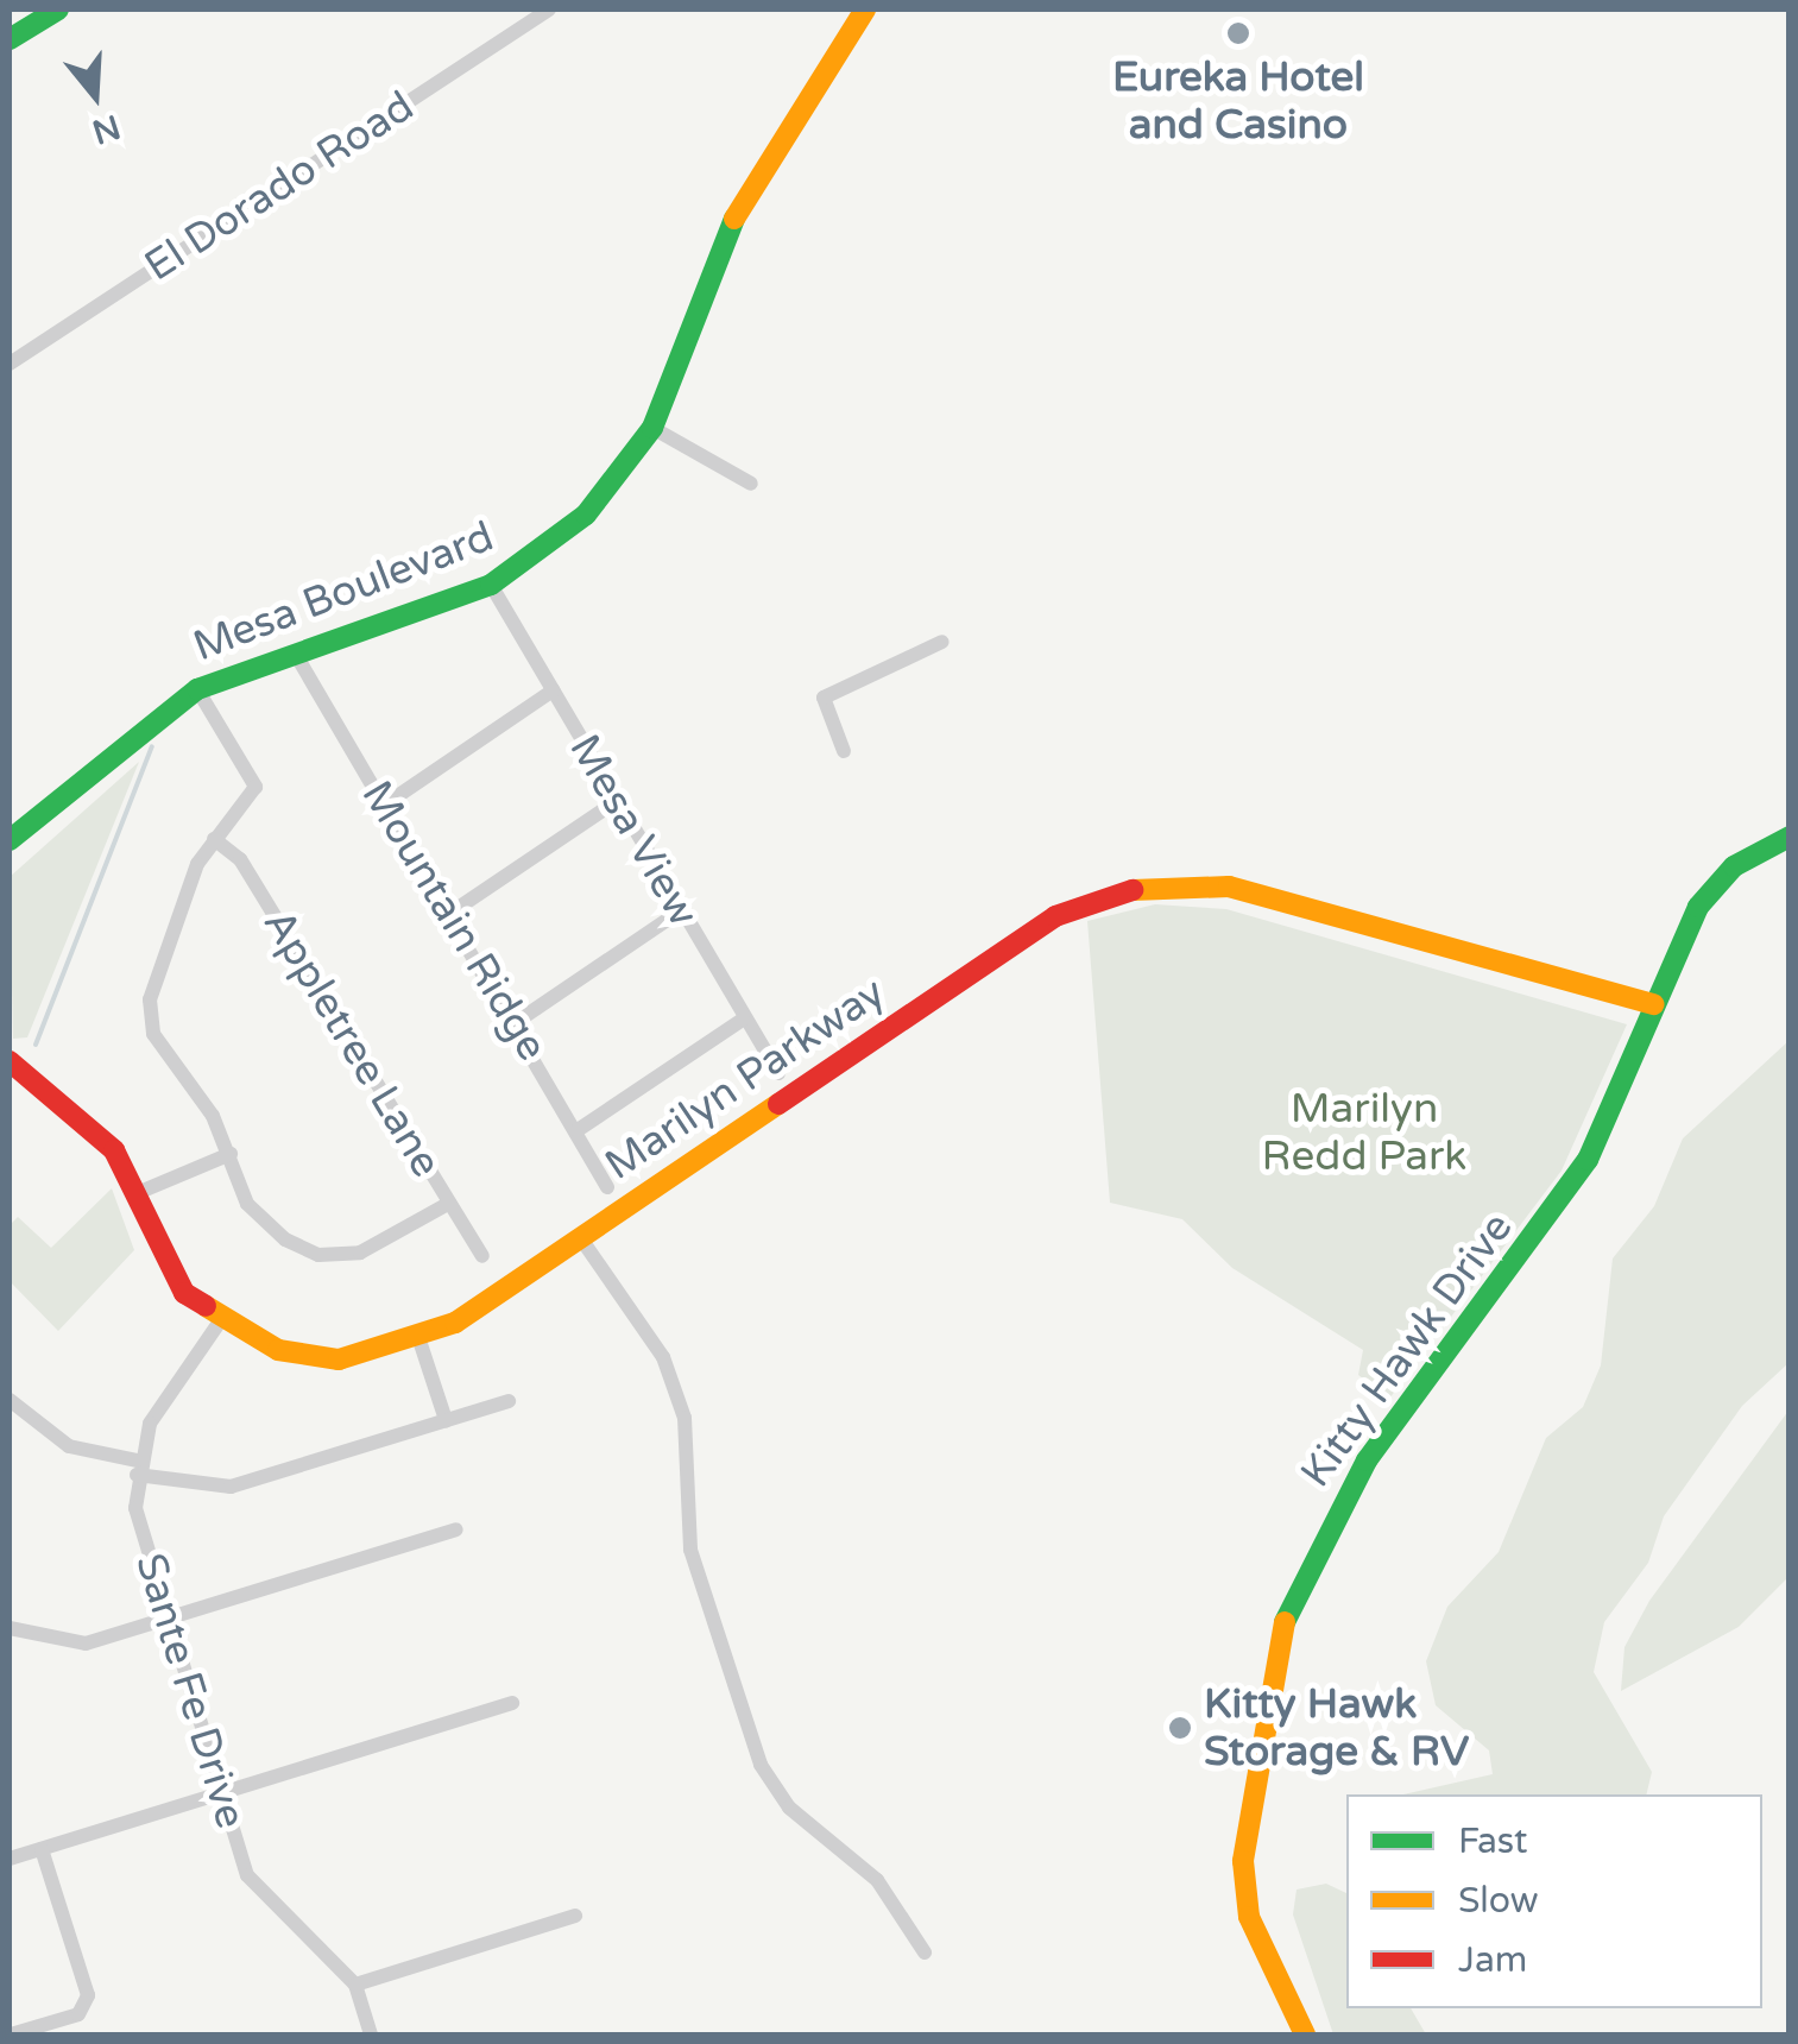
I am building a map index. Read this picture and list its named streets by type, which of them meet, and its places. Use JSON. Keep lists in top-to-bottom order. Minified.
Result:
{"streets":{"main road":["Mesa Boulevard","Marilyn Parkway","Kitty Hawk Drive"],"street":["El Dorado Road","Mesa View","Mountain Ridge","Appletree Lane","Sante Fe Drive"]},"crossings":[["Mesa Boulevard","Mesa View"],["Mesa Boulevard","Mountain Ridge"],["Marilyn Parkway","Kitty Hawk Drive"]],"parks":["Marilyn Redd Park"],"places":["Eureka Hotel and Casino","Kitty Hawk Storage & RV"],"legend":["Fast","Slow","Jam"],"north":"bottom"}
